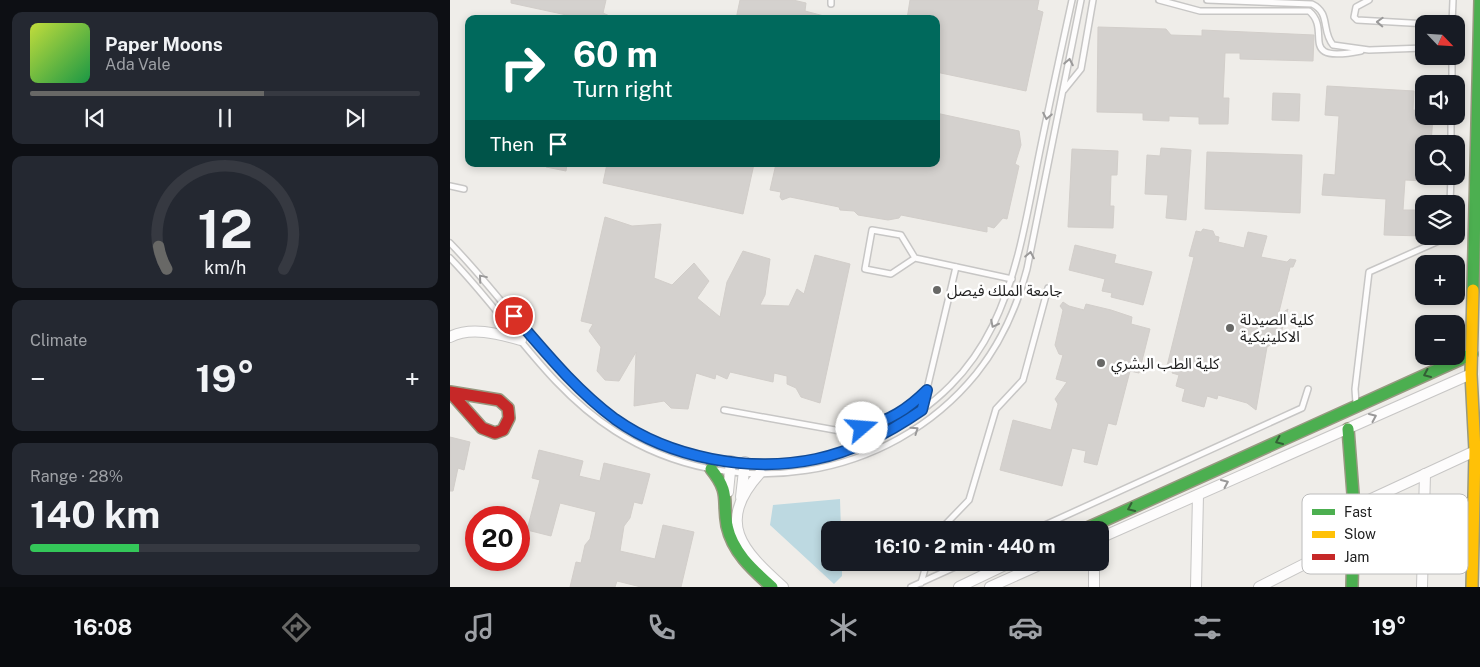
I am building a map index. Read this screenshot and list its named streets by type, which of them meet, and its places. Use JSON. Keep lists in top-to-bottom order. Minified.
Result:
{"places":["جامعة الملك فيصل","كلية الصيدلة الاكلينيكية","كلية الطب البشري"],"legend":["Fast","Slow","Jam"],"north":"bottom right","page":{"map_buttons":["+","−"],"turn":["60 m","Turn right"],"song":["Paper Moons","Ada Vale"],"then":"Then","tile":["Climate",["Range · 28%","140 km"]],"heat":["−","19°","+"],"limit":"20","trip":"16:10 · 2 min · 440 m","tabs":["16:08","19°"],"gauge":["12","km/h"]}}
